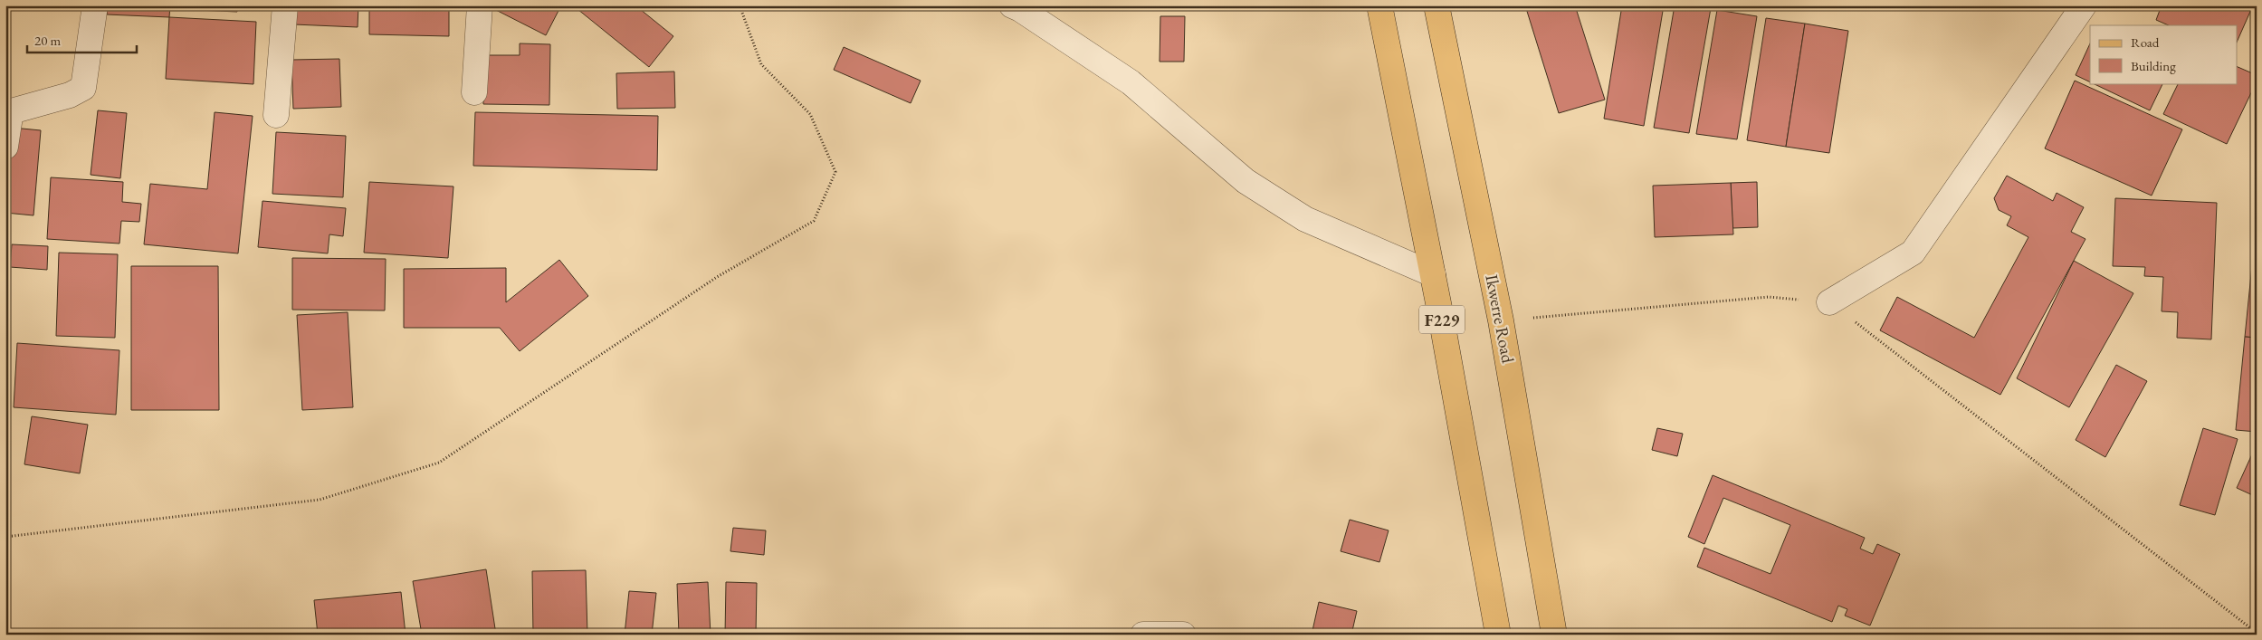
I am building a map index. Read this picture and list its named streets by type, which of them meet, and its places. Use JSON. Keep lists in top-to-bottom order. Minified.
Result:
{"streets":{"main road":["Ikwerre Road","F229"]},"legend":["Road","Building"],"scale_bar":"20 m"}
